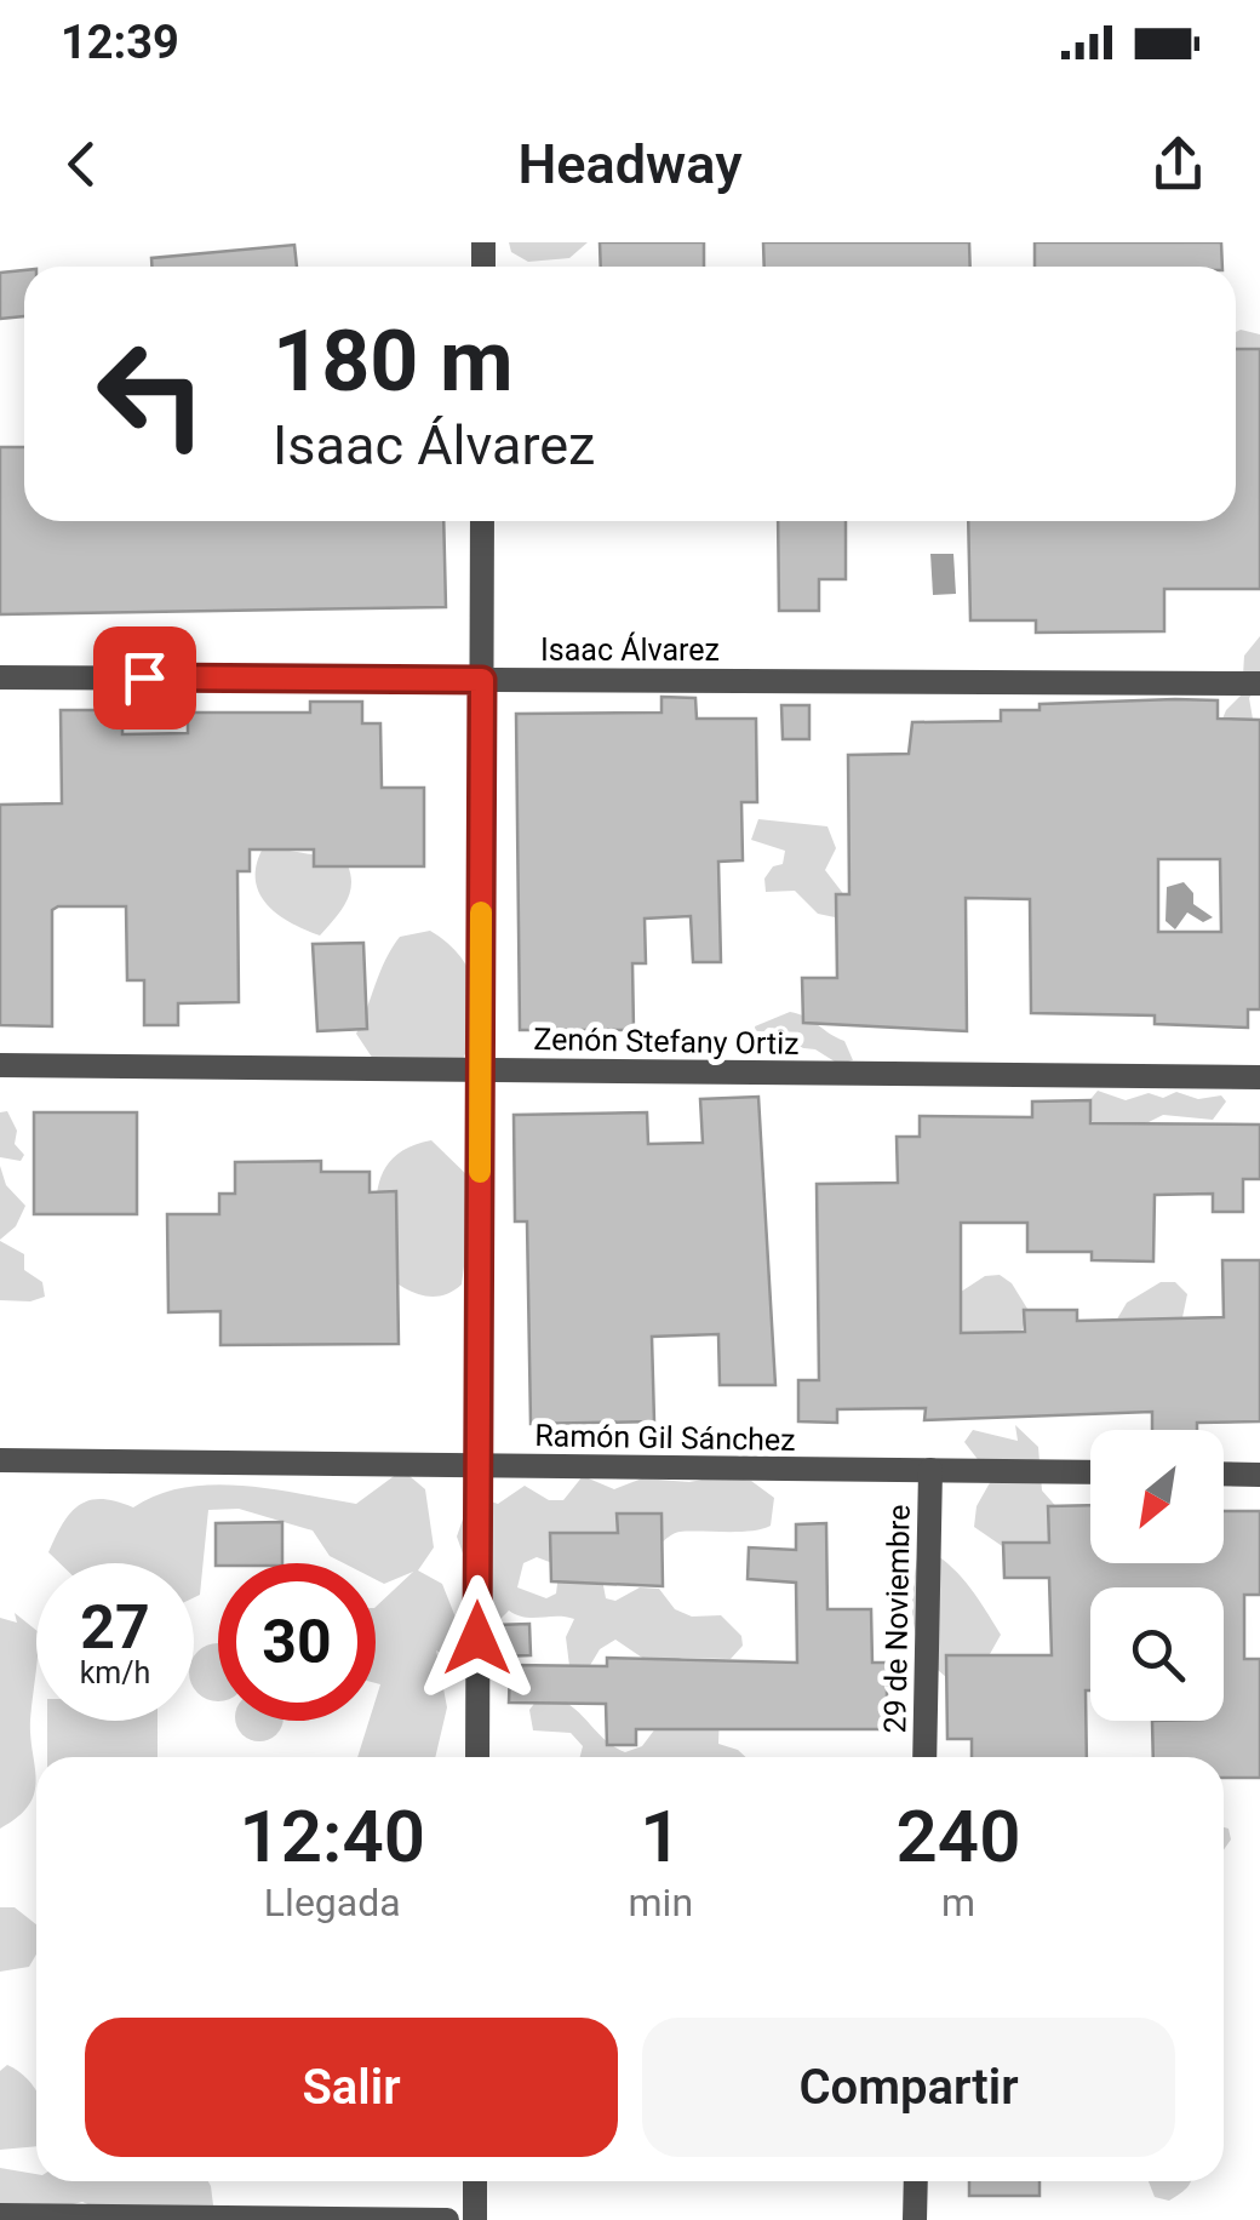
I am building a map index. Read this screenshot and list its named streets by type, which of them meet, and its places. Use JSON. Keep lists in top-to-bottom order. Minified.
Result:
{"streets":{"street":["Isaac Álvarez","Zenón Stefany Ortiz","Ramón Gil Sánchez","29 de Noviembre"]},"crossings":[["Ramón Gil Sánchez","29 de Noviembre"]],"north":"bottom left","page":{"status":"12:39","header":"Headway","turn":["180 m","Isaac Álvarez"],"speed":"27 km/h","limit":"30","eta":["12:40","Llegada","1","min","240","m"],"buttons":["Salir","Compartir"]}}
